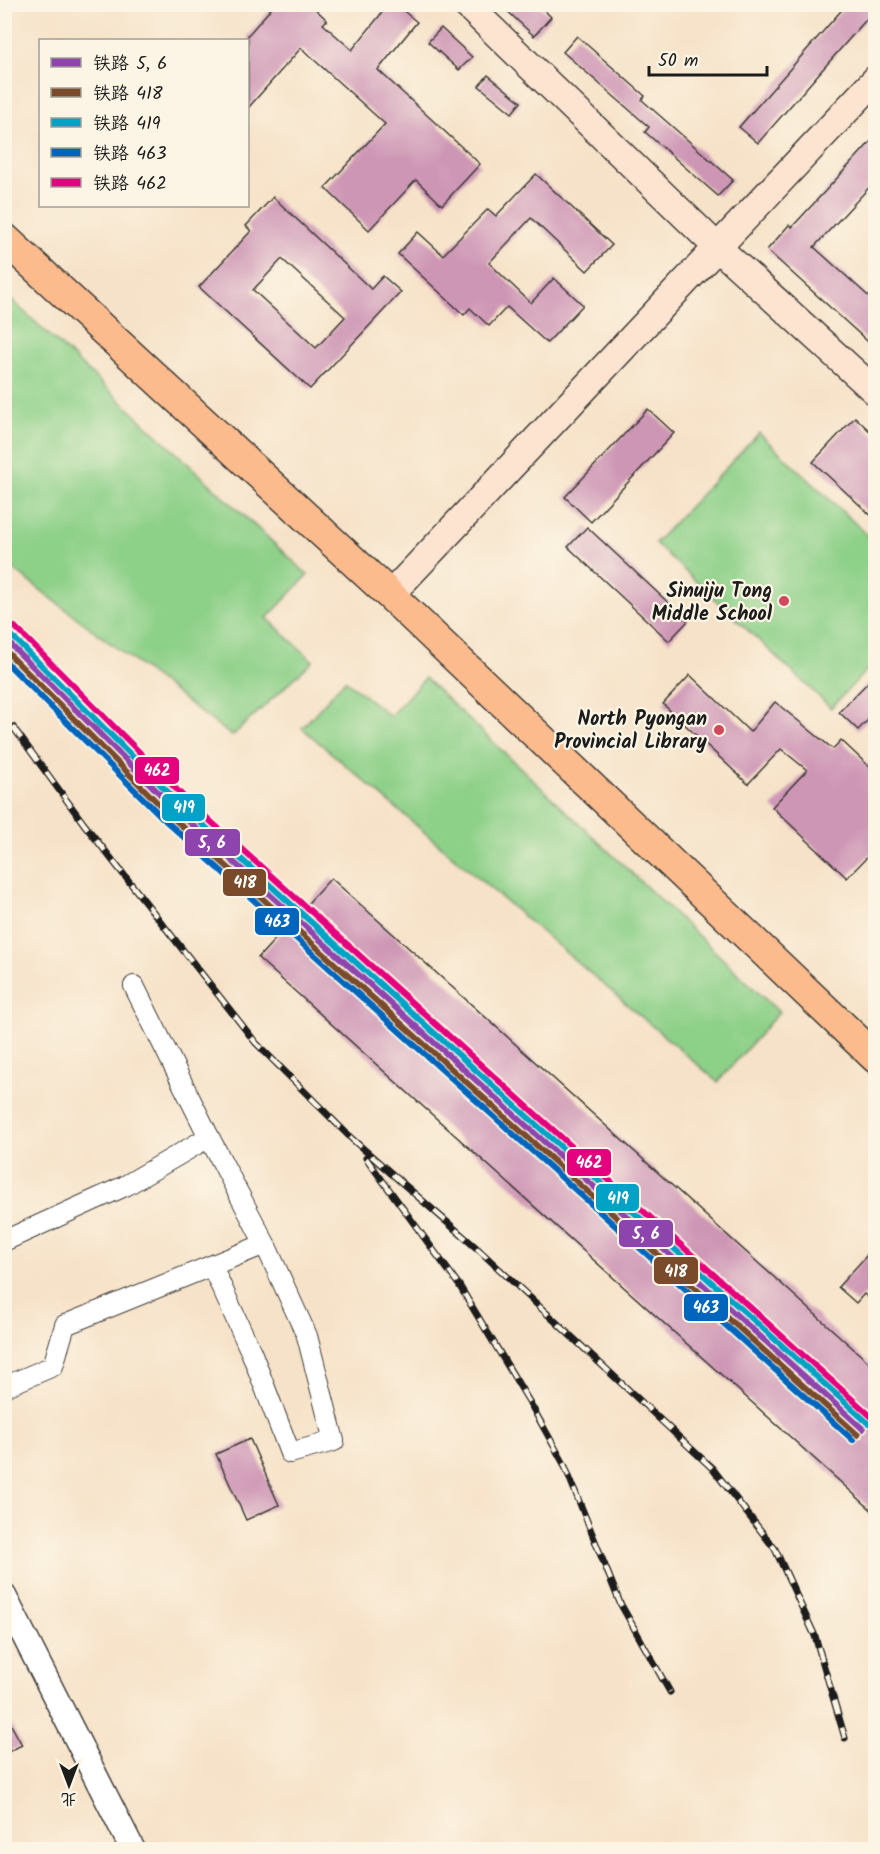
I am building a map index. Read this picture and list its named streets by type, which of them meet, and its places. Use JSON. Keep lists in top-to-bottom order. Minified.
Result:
{"places":["Sinuiju Tong Middle School","North Pyongan Provincial Library"],"lines":["rail line 462","rail line 419","rail line 418","rail line 463"],"legend":["铁路 5, 6","铁路 418","铁路 419","铁路 463","铁路 462"],"scale_bar":"50 m","north":"bottom"}
